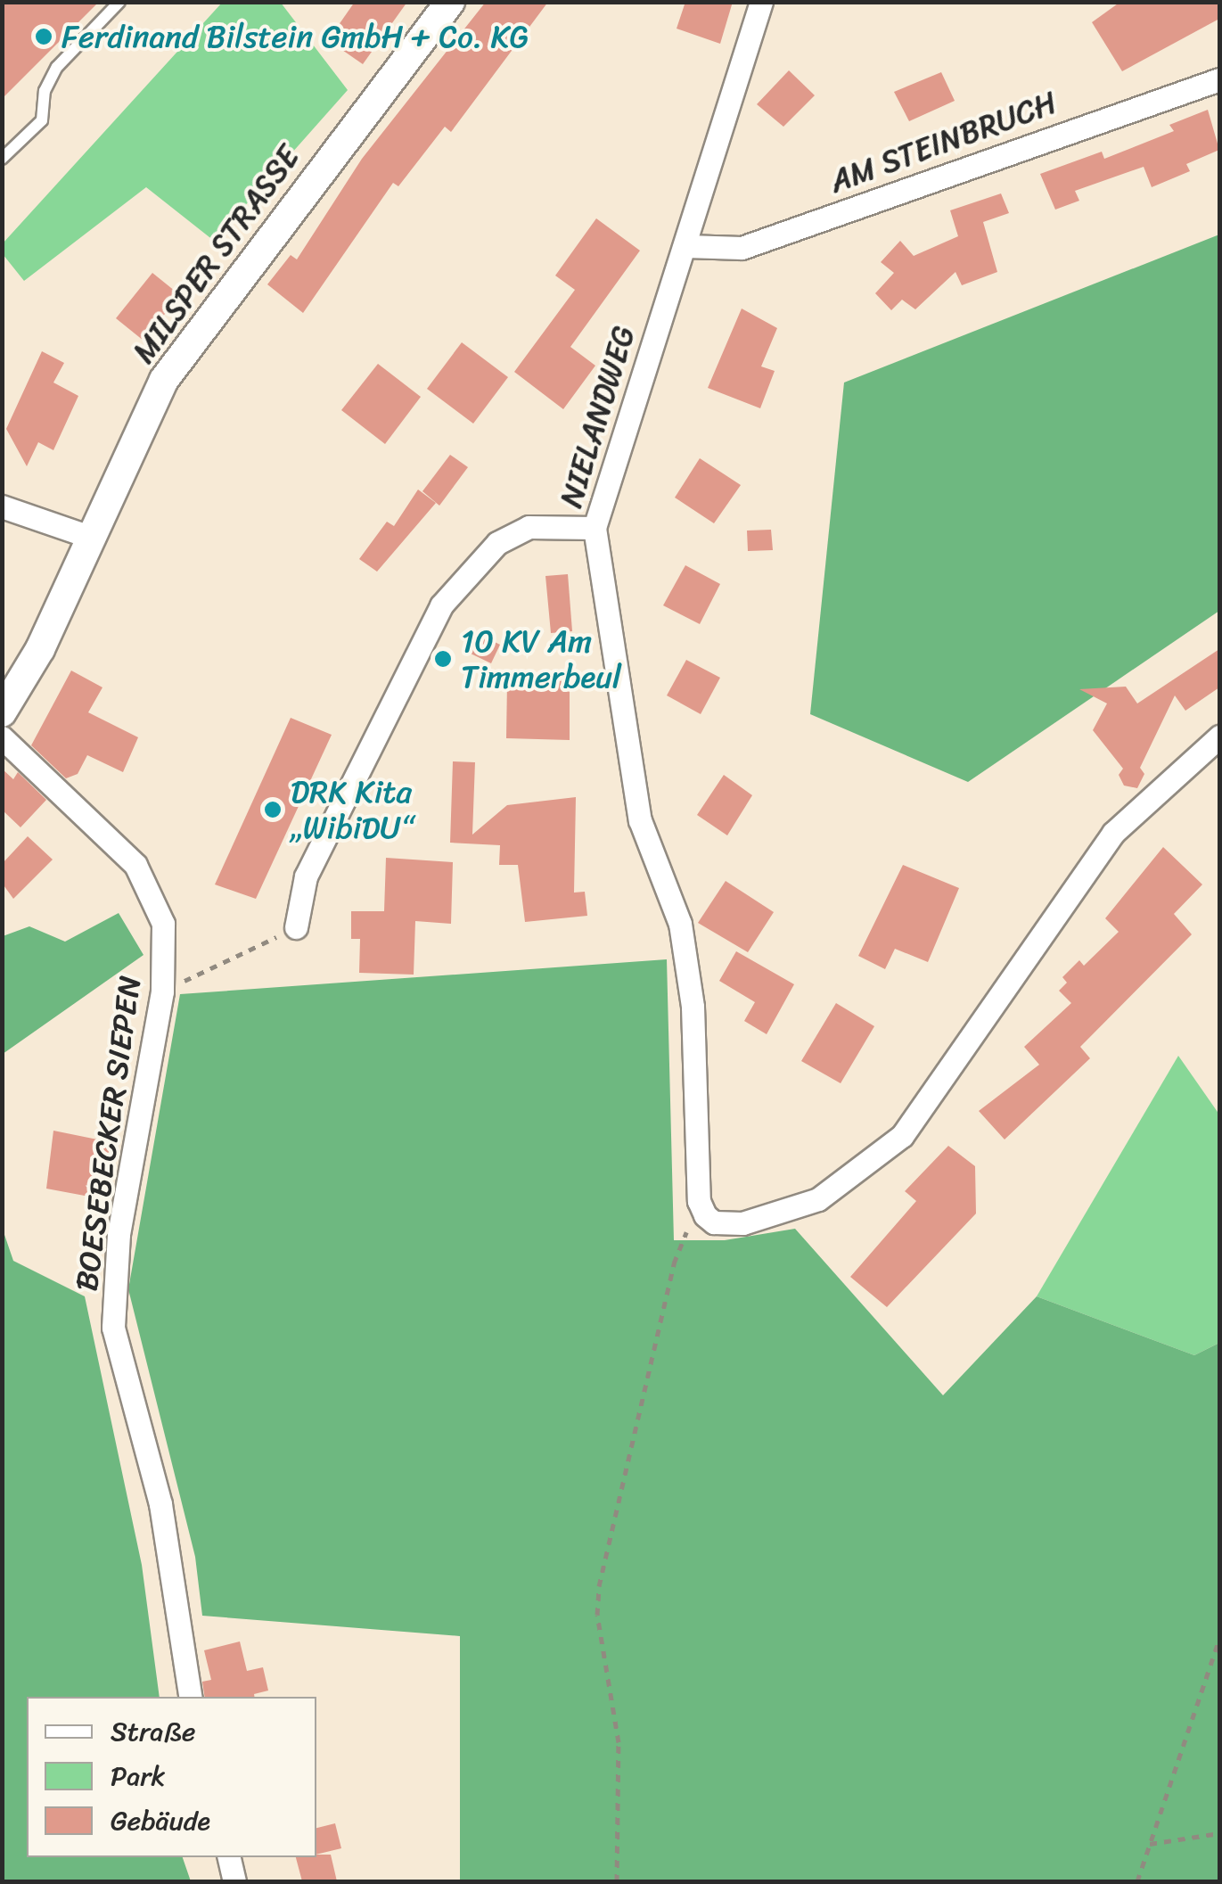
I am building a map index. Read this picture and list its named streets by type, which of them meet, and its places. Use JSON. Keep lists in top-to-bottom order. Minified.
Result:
{"streets":{"street":["AM STEINBRUCH","MILSPER STRASSE","NIELANDWEG","BOESEBECKER SIEPEN"]},"crossings":[["AM STEINBRUCH","NIELANDWEG"]],"places":["Ferdinand Bilstein GmbH + Co. KG","10 KV Am Timmerbeul","DRK Kita „WibiDU“"],"legend":["Straße","Park","Gebäude"]}
